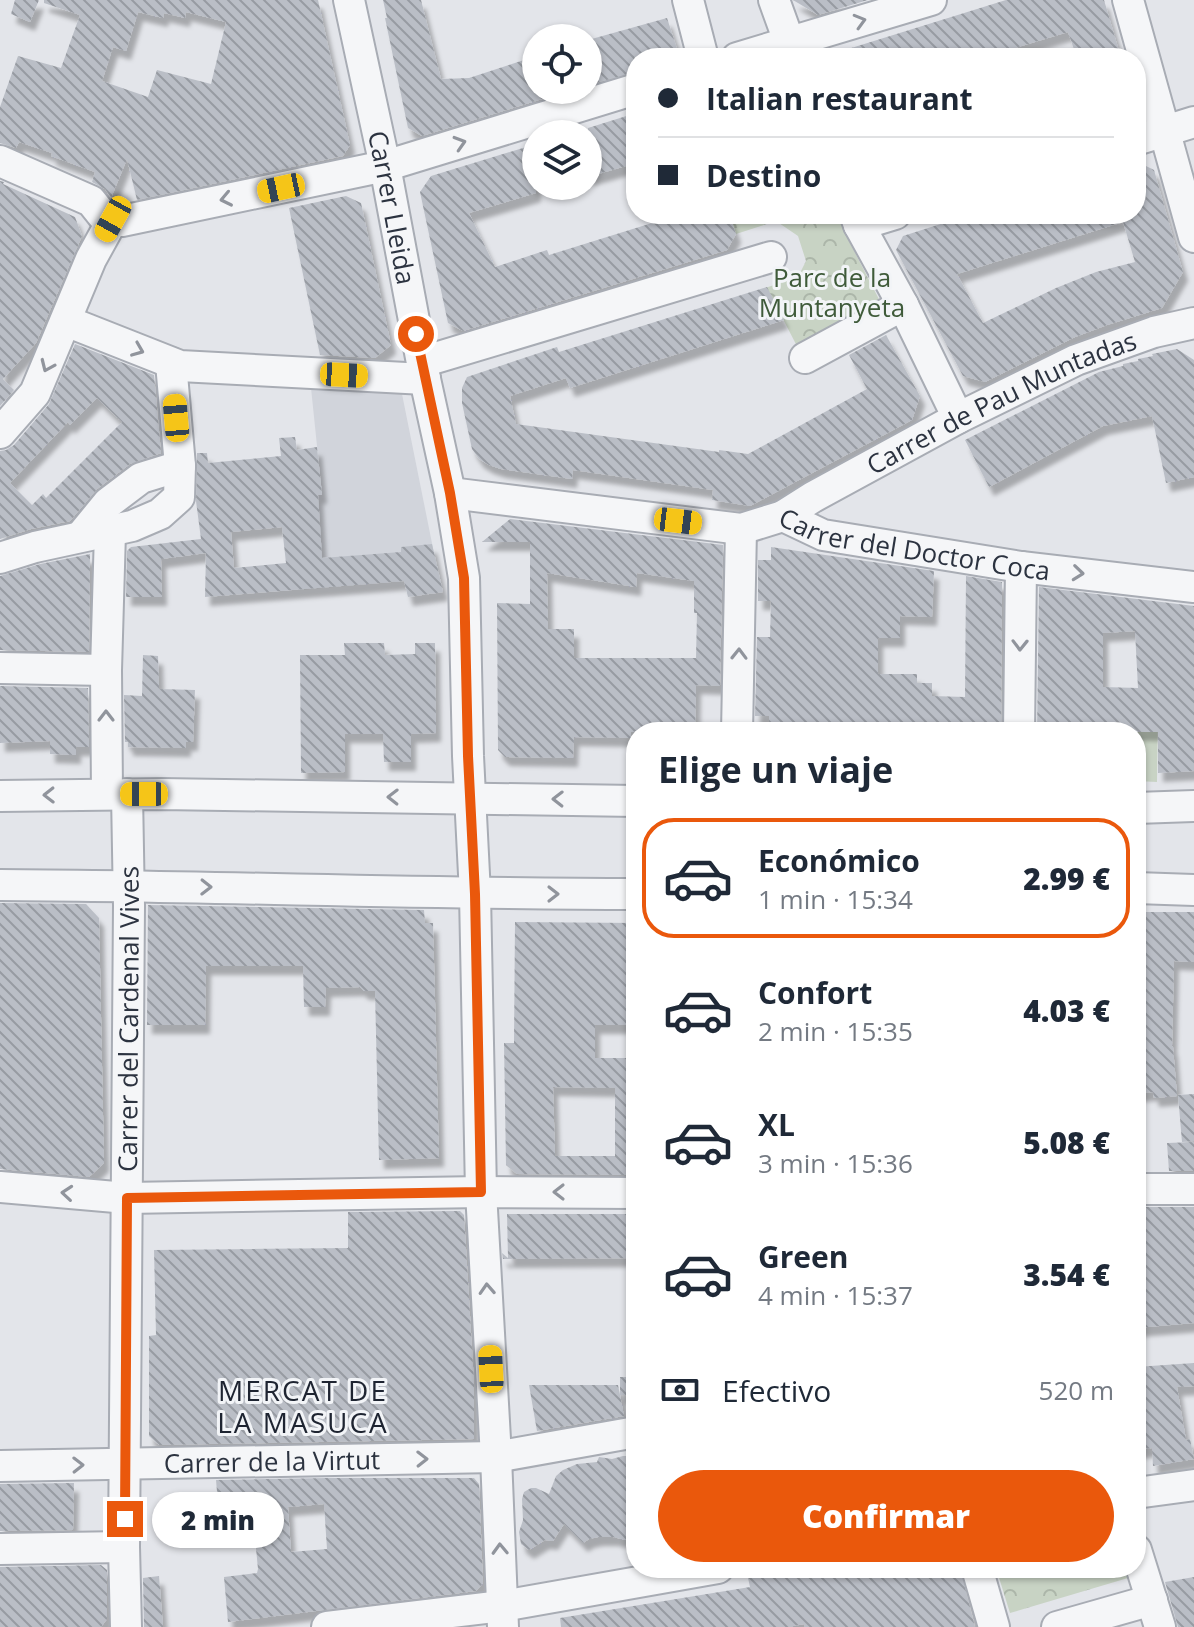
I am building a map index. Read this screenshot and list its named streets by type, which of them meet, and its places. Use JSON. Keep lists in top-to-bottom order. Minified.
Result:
{"streets":{"street":["Carrer Lleida","Carrer de Pau Muntadas","Carrer del Doctor Coca","Carrer del Cardenal Vives","Carrer de la Virtut"]},"crossings":[["Carrer Lleida","Carrer del Doctor Coca"],["Carrer Lleida","Carrer de la Virtut"],["Carrer de Pau Muntadas","Carrer del Doctor Coca"],["Carrer del Cardenal Vives","Carrer de la Virtut"]],"districts":["MERCAT DE LA MASUCA"],"parks":["Parc de la Muntanyeta"],"page":{"banner":["Italian restaurant","Destino"],"heading":"Elige un viaje","list":[{"name":"Económico","note":"1 min · 15:34","value":"2.99 €"},{"name":"Confort","note":"2 min · 15:35","value":"4.03 €"},{"name":"XL","note":"3 min · 15:36","value":"5.08 €"},{"name":"Green","note":"4 min · 15:37","value":"3.54 €"}],"pay":["Efectivo","520 m"],"buttons":"Confirmar","bubble":"2 min"}}
